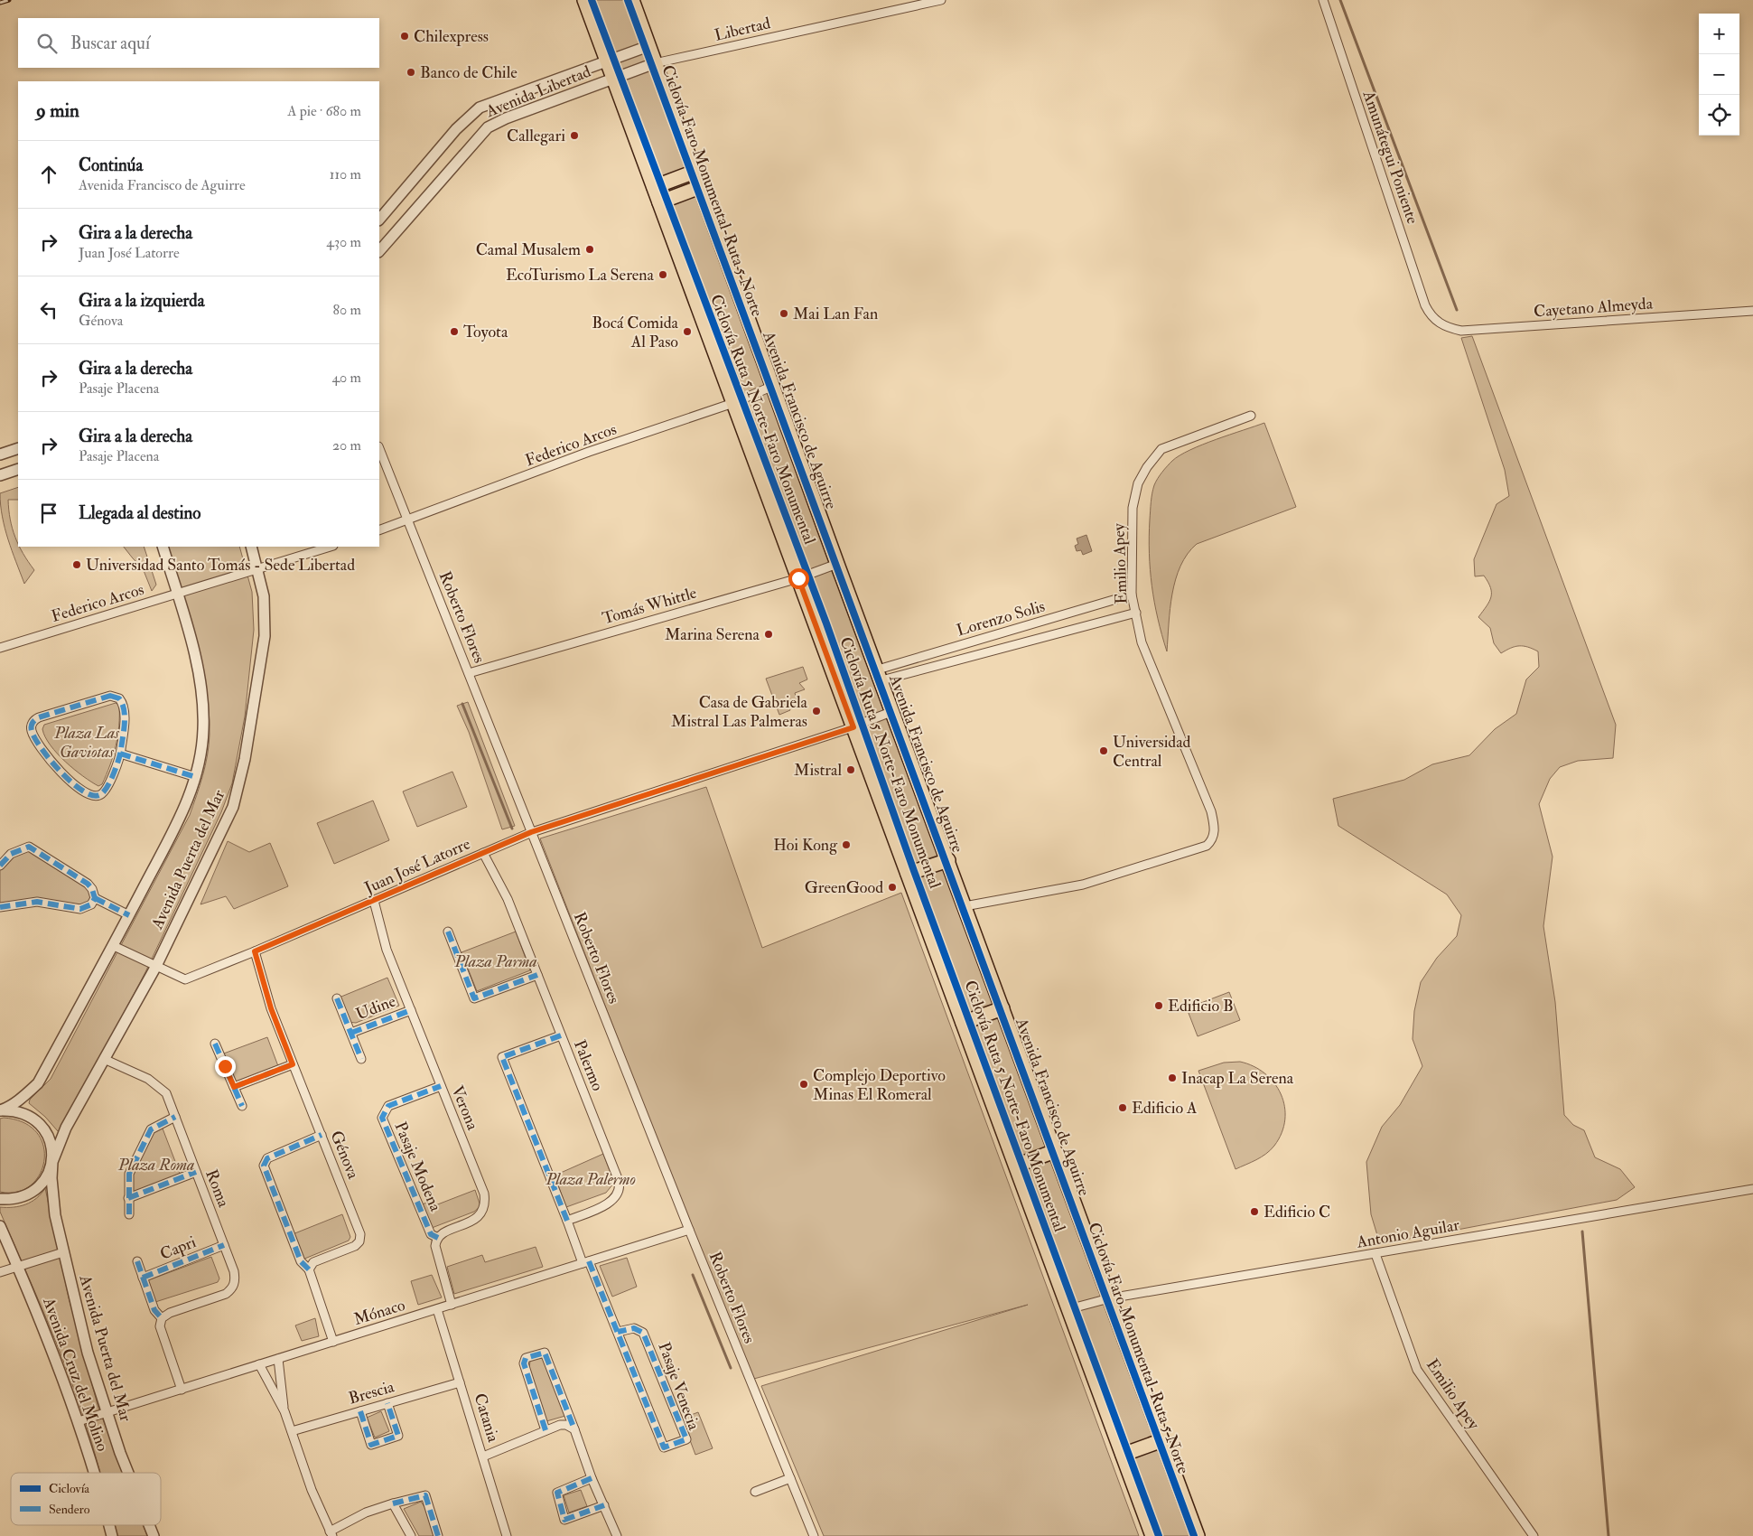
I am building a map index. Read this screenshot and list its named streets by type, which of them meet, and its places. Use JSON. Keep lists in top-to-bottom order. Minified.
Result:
{"streets":{"main road":["Avenida Francisco de Aguirre"],"street":["Libertad","Avenida Libertad","Amunátegui Poniente","Cayetano Almeyda","Federico Arcos","Emilio Apey","Tomás Whittle","Roberto Flores","Lorenzo Solis","Avenida Puerta del Mar","Juan José Latorre","Udine","Palermo","Verona","Génova","Pasaje Modena","Roma","Antonio Aguilar","Capri","Mónaco","Avenida Cruz del Molino","Pasaje Venecia","Brescia","Catania"],"cycle path":["Ciclovía Faro Monumental-Ruta 5 Norte","Ciclovía Ruta 5 Norte-Faro Monumental"]},"crossings":[["Libertad","Avenida Libertad"],["Libertad","Avenida Francisco de Aguirre"],["Avenida Libertad","Avenida Francisco de Aguirre"],["Amunátegui Poniente","Cayetano Almeyda"],["Avenida Francisco de Aguirre","Federico Arcos"],["Avenida Francisco de Aguirre","Emilio Apey"],["Avenida Francisco de Aguirre","Tomás Whittle"],["Avenida Francisco de Aguirre","Lorenzo Solis"],["Avenida Francisco de Aguirre","Juan José Latorre"],["Avenida Francisco de Aguirre","Antonio Aguilar"],["Federico Arcos","Roberto Flores"],["Federico Arcos","Avenida Puerta del Mar"],["Emilio Apey","Lorenzo Solis"],["Emilio Apey","Antonio Aguilar"],["Tomás Whittle","Roberto Flores"],["Roberto Flores","Juan José Latorre"],["Roberto Flores","Mónaco"],["Avenida Puerta del Mar","Juan José Latorre"],["Avenida Puerta del Mar","Roma"],["Avenida Puerta del Mar","Mónaco"],["Juan José Latorre","Palermo"],["Juan José Latorre","Verona"],["Juan José Latorre","Génova"],["Udine","Verona"],["Verona","Pasaje Modena"],["Roma","Capri"],["Mónaco","Avenida Cruz del Molino"],["Mónaco","Pasaje Venecia"],["Mónaco","Catania"],["Brescia","Catania"]],"parks":["Plaza Las Gaviotas","Plaza Parma","Plaza Roma","Plaza Palermo"],"places":["Chilexpress","Banco de Chile","Callegari","Camal Musalem","EcoTurismo La Serena","Mai Lan Fan","Toyota","Bocá Comida Al Paso","Universidad Santo Tomás - Sede Libertad","Marina Serena","Casa de Gabriela Mistral Las Palmeras","Universidad Central","Mistral","Hoi Kong","GreenGood","Edificio B","Inacap La Serena","Complejo Deportivo Minas El Romeral","Edificio A","Edificio C"],"legend":["Ciclovía","Sendero"],"page":{"map_buttons":["+","−"],"search":"Buscar aquí","heading":["9 min","A pie · 680 m"],"list":[["Continúa","Avenida Francisco de Aguirre","110 m"],["Gira a la derecha","Juan José Latorre","430 m"],["Gira a la izquierda","Génova","80 m"],["Gira a la derecha","Pasaje Placena","40 m"],["Gira a la derecha","Pasaje Placena","20 m"],"Llegada al destino"]}}
